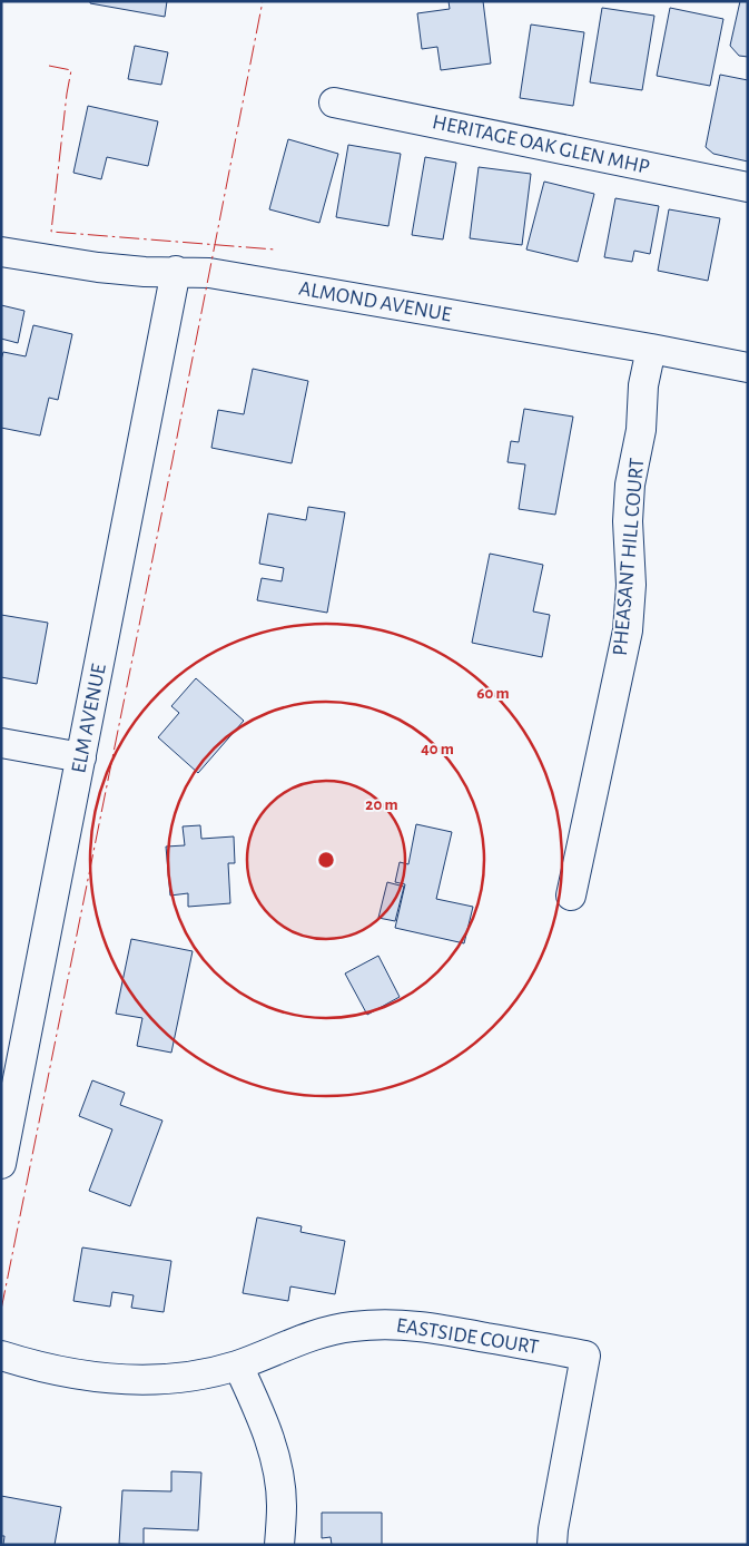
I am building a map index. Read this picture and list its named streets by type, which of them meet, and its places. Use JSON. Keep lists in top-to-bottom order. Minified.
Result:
{"streets":{"street":["HERITAGE OAK GLEN MHP","ALMOND AVENUE","PHEASANT HILL COURT","ELM AVENUE","EASTSIDE COURT"]},"crossings":[["ALMOND AVENUE","PHEASANT HILL COURT"],["ALMOND AVENUE","ELM AVENUE"]],"rings":["60 m","40 m","20 m"]}
